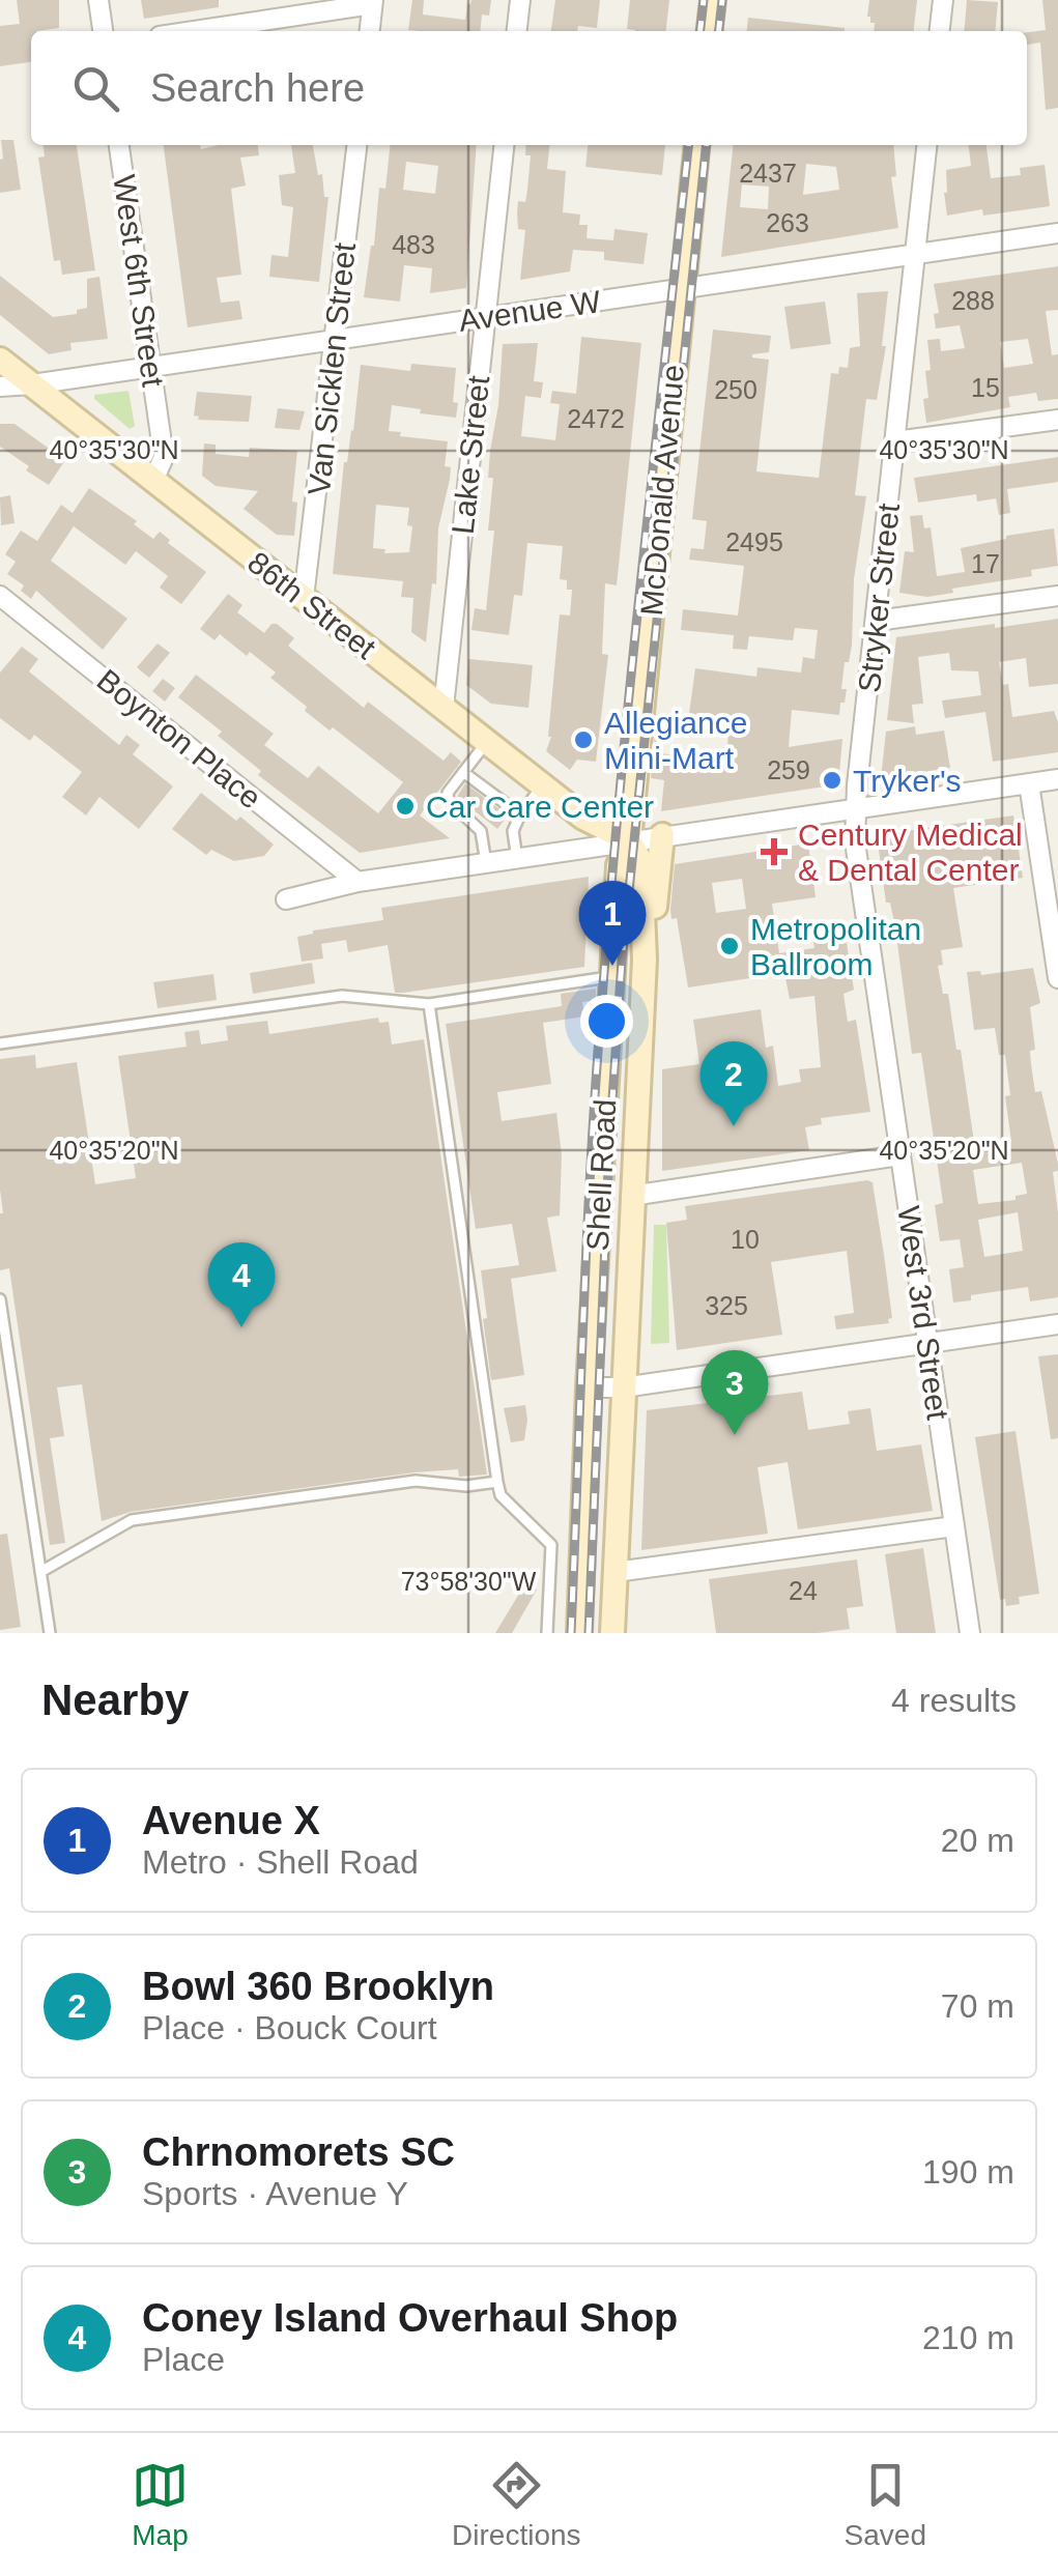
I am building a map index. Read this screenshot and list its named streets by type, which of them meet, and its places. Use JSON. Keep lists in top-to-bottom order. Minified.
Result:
{"streets":{"main road":["McDonald Avenue","86th Street","Shell Road"],"street":["West 6th Street","Avenue W","Van Sicklen Street","Lake Street","Stryker Street","Boynton Place","West 3rd Street"]},"crossings":[["West 6th Street","Avenue W"],["West 6th Street","86th Street"],["Avenue W","Van Sicklen Street"],["Avenue W","Lake Street"],["Avenue W","McDonald Avenue"],["Avenue W","Stryker Street"],["Avenue W","86th Street"],["Van Sicklen Street","86th Street"],["Lake Street","86th Street"],["McDonald Avenue","86th Street"],["McDonald Avenue","Shell Road"],["Stryker Street","West 3rd Street"],["86th Street","Shell Road"]],"places":{"other":["Allegiance Mini-Mart","Tryker's","Car Care Center","Metropolitan Ballroom"],"health":["Century Medical & Dental Center"]},"house_numbers":["2437","263","483","288","15","250","2472","2495","17","259","10","325","24"],"page":{"search":"Search here","pins":["1","2","4","3"],"heading":["Nearby","4 results"],"list":[{"mark":"1","name":"Avenue X","note":"Metro · Shell Road","value":"20 m"},{"mark":"2","name":"Bowl 360 Brooklyn","note":"Place · Bouck Court","value":"70 m"},{"mark":"3","name":"Chrnomorets SC","note":"Sports · Avenue Y","value":"190 m"},{"mark":"4","name":"Coney Island Overhaul Shop","note":"Place","value":"210 m"}],"nav":["Map","Directions","Saved"]},"coordinates":["40°35'30\"N","40°35'20\"N","73°58'30\"W"]}
